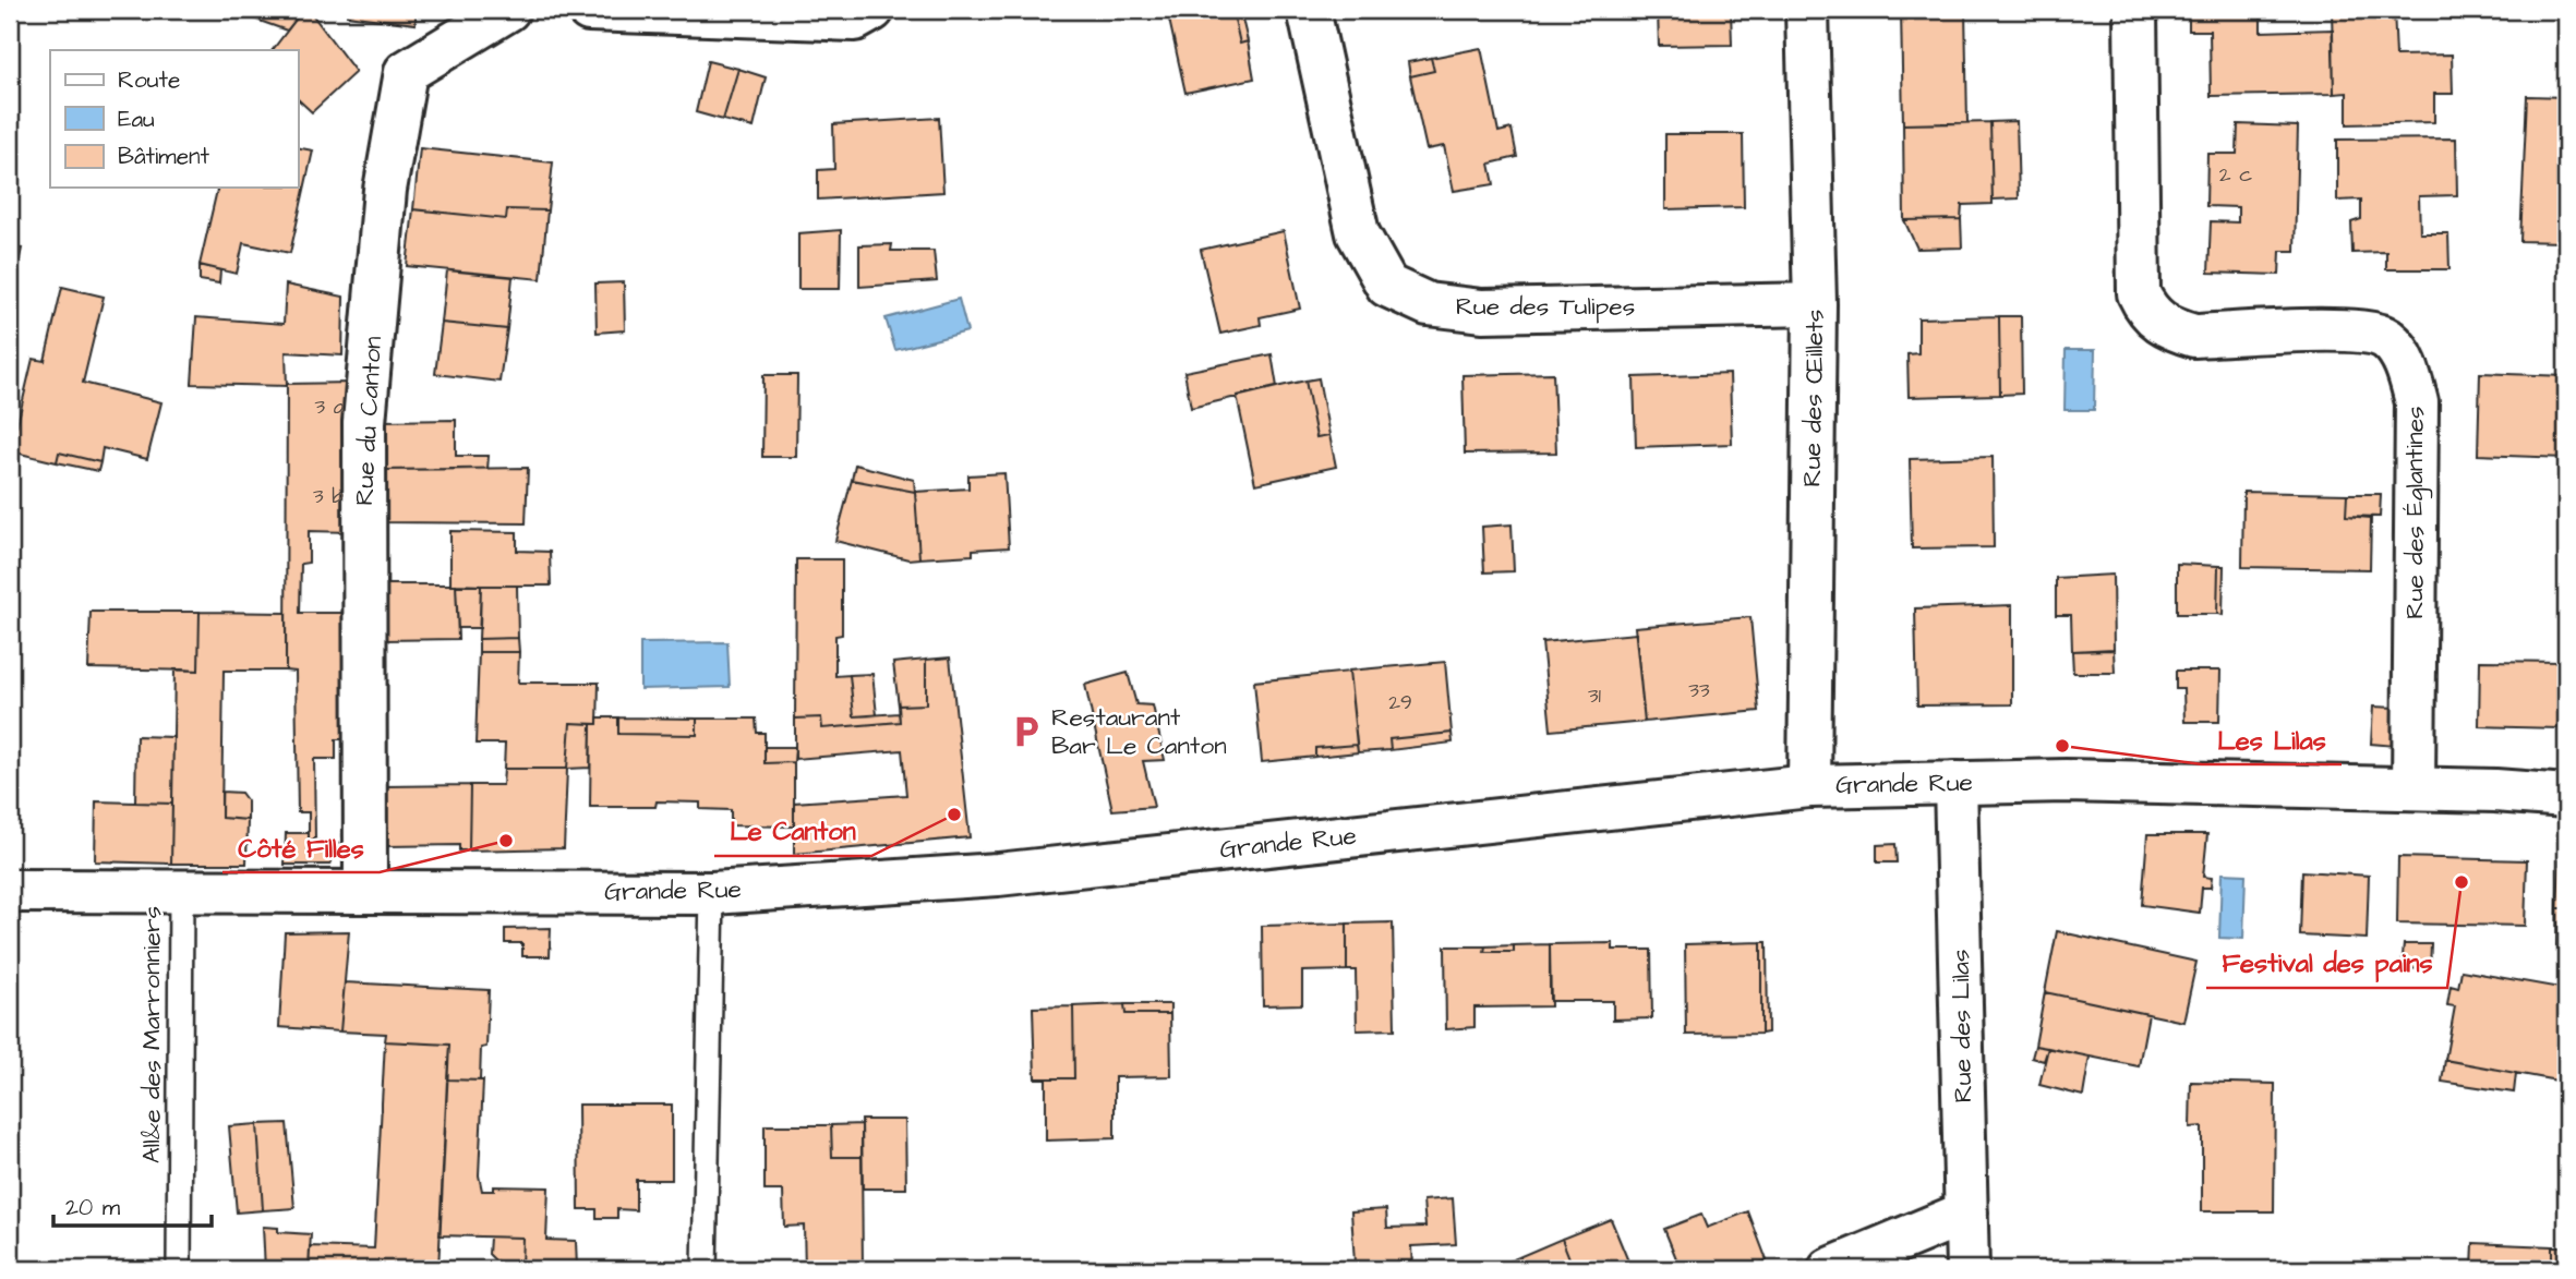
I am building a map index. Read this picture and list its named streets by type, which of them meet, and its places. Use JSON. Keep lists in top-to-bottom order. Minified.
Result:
{"streets":{"street":["Rue des Tulipes","Rue des Œillets","Rue du Canton","Rue des Églantines","Grande Rue","Rue des Lilas"],"lane":["All&e des Marronniers"]},"crossings":[["Rue des Tulipes","Rue des Œillets"],["Rue des Œillets","Grande Rue"],["Rue du Canton","Grande Rue"],["Rue des Églantines","Grande Rue"],["Grande Rue","Rue des Lilas"],["Grande Rue","All&e des Marronniers"]],"places":{"parking":["Restaurant Bar Le Canton"],"other":["Les Lilas","Le Canton","Côté Filles","Festival des pains"]},"house_numbers":["2 c","3 a","3 b","33","31","29"],"legend":["Route","Eau","Bâtiment"],"scale_bar":"20 m"}
